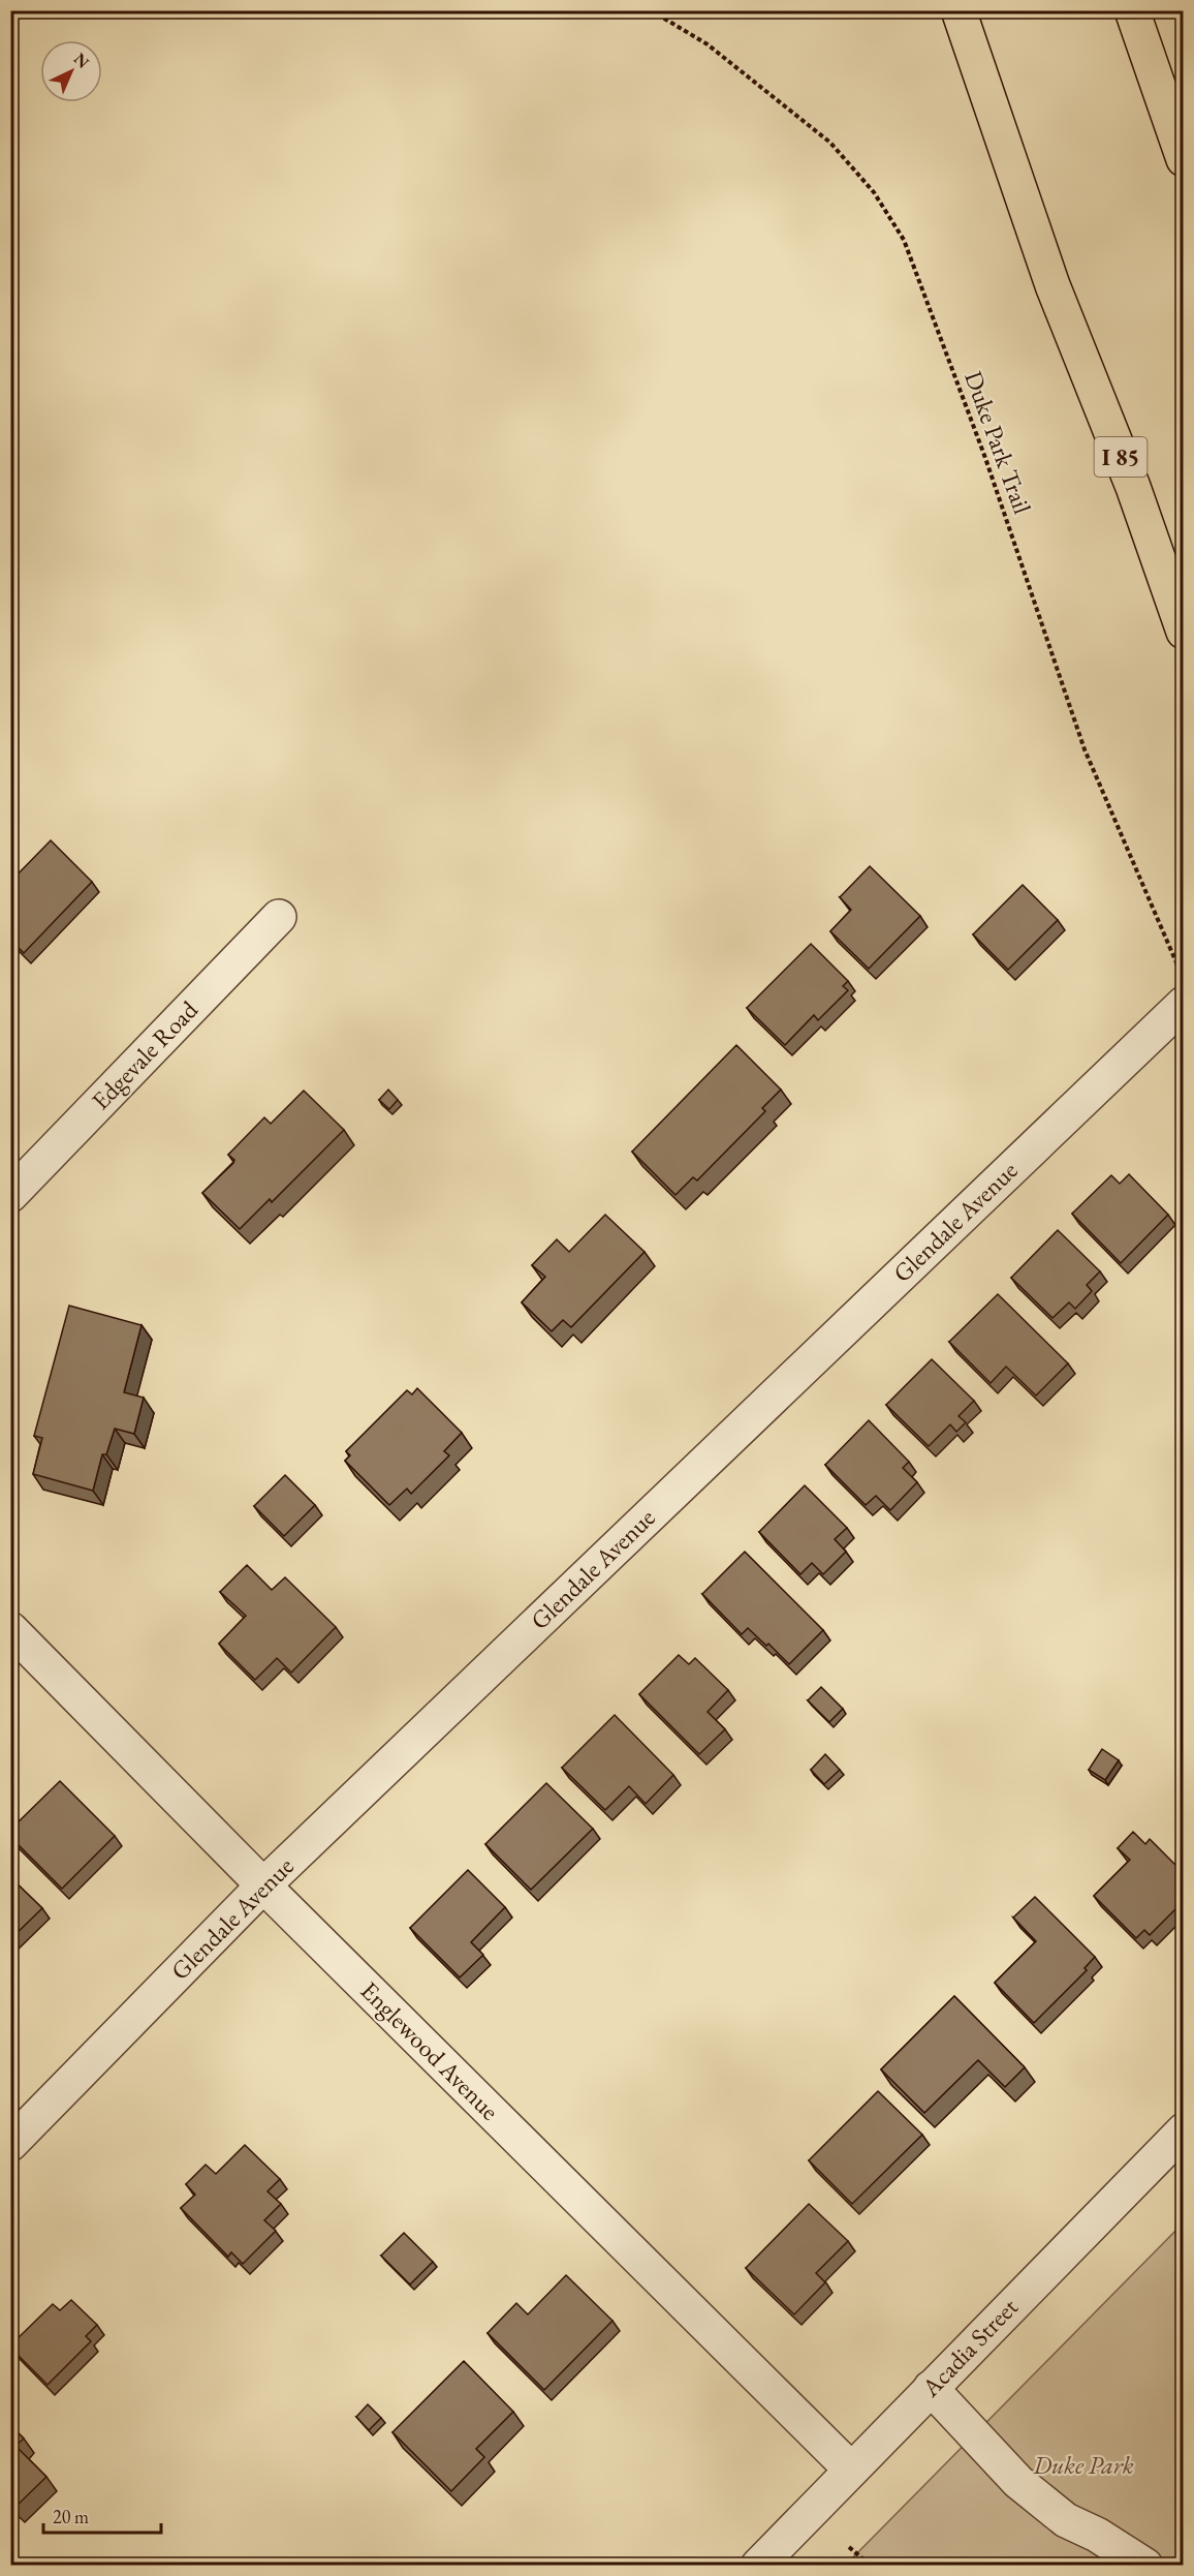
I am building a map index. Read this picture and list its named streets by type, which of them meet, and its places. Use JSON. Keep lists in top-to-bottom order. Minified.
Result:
{"streets":{"highway":["I 85"],"street":["Edgevale Road","Glendale Avenue","Englewood Avenue","Acadia Street"],"path":["Duke Park Trail"]},"crossings":[["Glendale Avenue","Englewood Avenue"],["Englewood Avenue","Acadia Street"]],"parks":["Duke Park"],"scale_bar":"20 m","north":"top right"}
